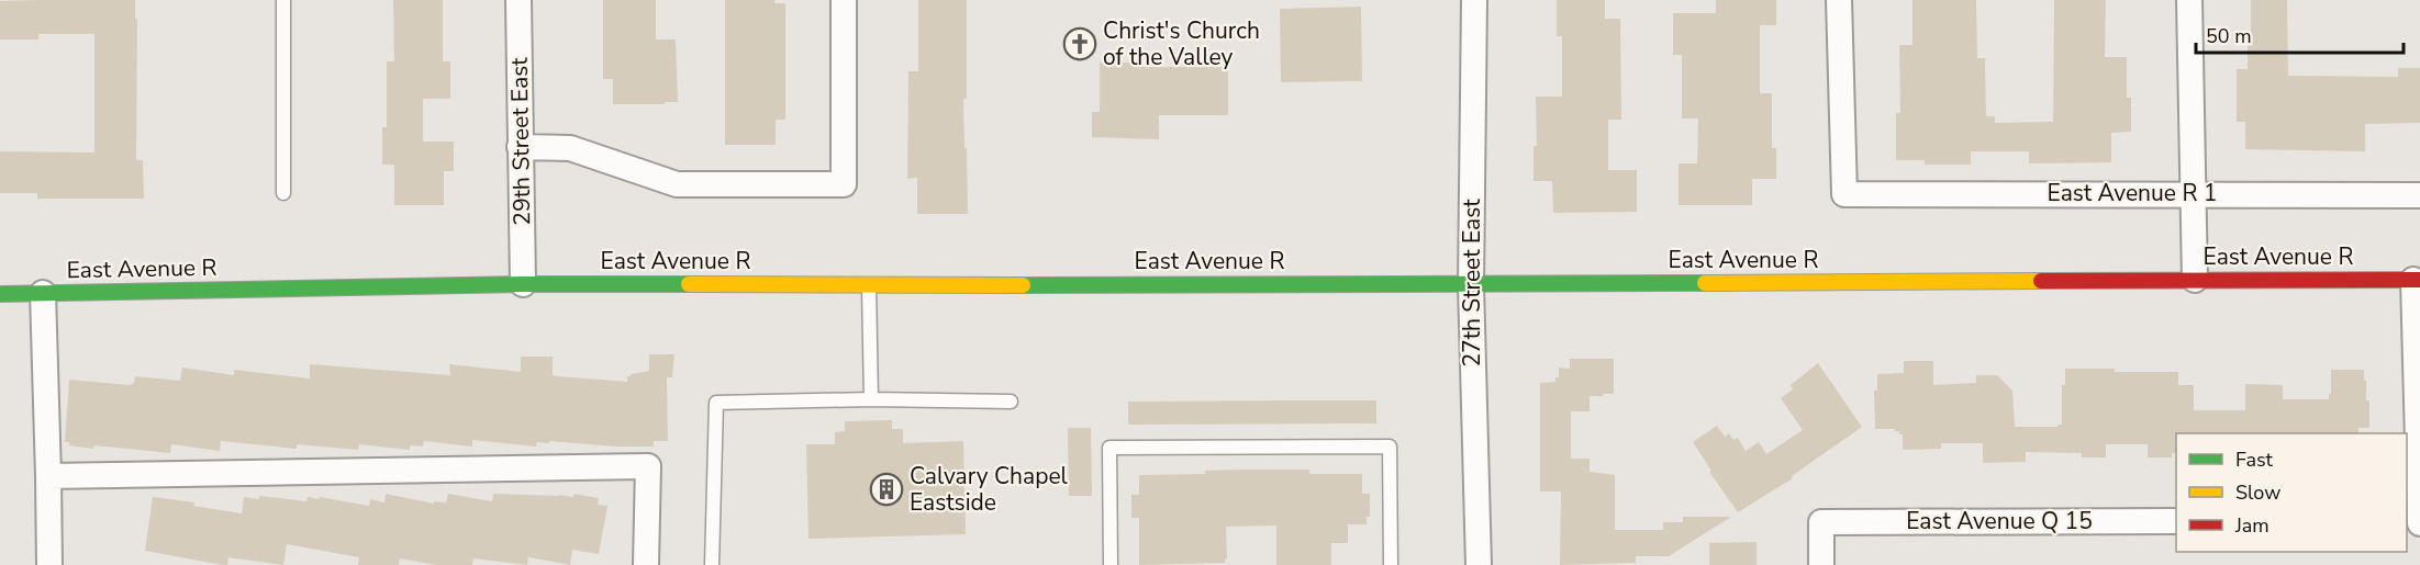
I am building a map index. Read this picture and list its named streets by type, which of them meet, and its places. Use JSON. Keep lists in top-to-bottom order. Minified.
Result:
{"streets":{"main road":["East Avenue R"],"street":["29th Street East","East Avenue R 1","27th Street East","East Avenue Q 15"]},"crossings":[["29th Street East","East Avenue R"],["East Avenue R","27th Street East"]],"places":{"church":["Christ's Church of the Valley"],"building":["Calvary Chapel Eastside"]},"legend":["Fast","Slow","Jam"],"scale_bar":"50 m"}
